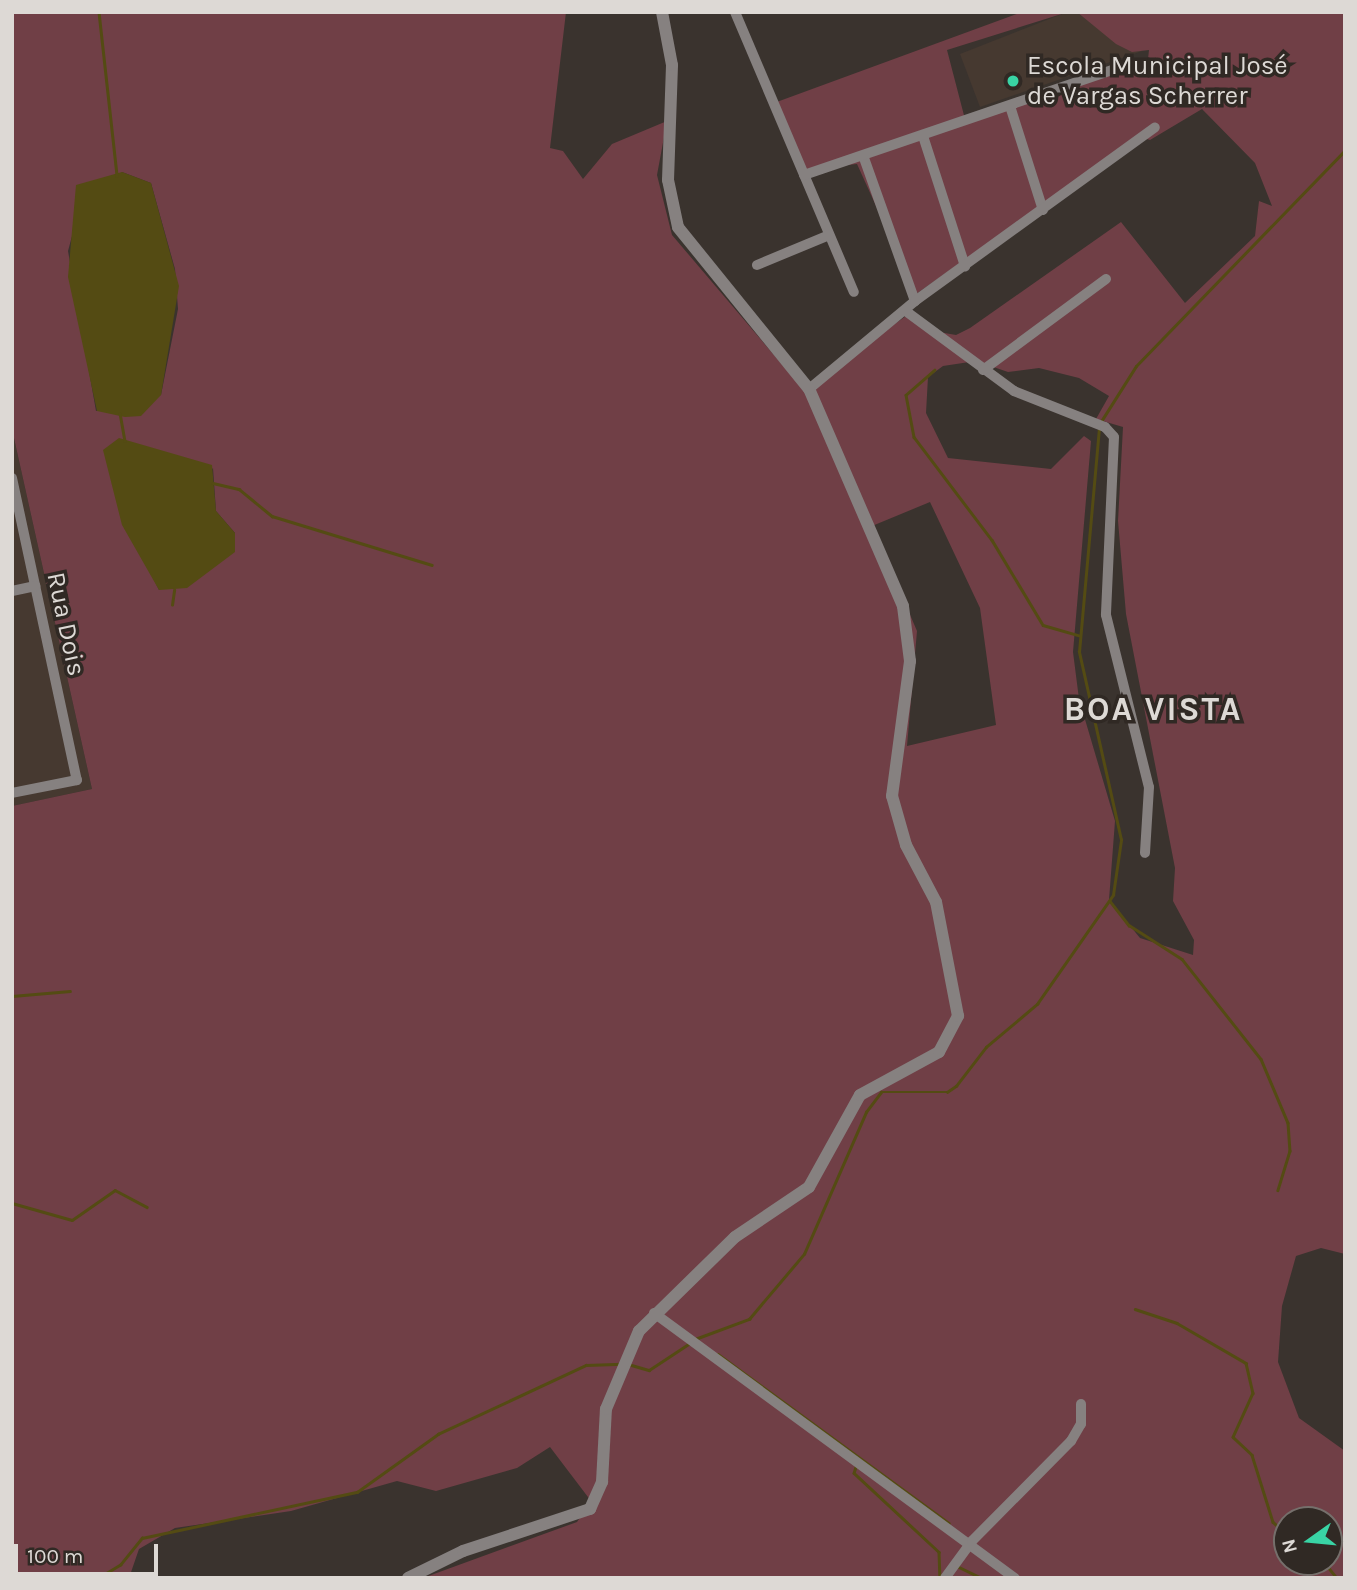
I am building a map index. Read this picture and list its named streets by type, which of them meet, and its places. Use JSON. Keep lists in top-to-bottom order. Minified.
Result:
{"streets":{"street":["Rua Dois"]},"districts":["BOA VISTA"],"places":["Escola Municipal José de Vargas Scherrer"],"scale_bar":"100 m","north":"left"}
